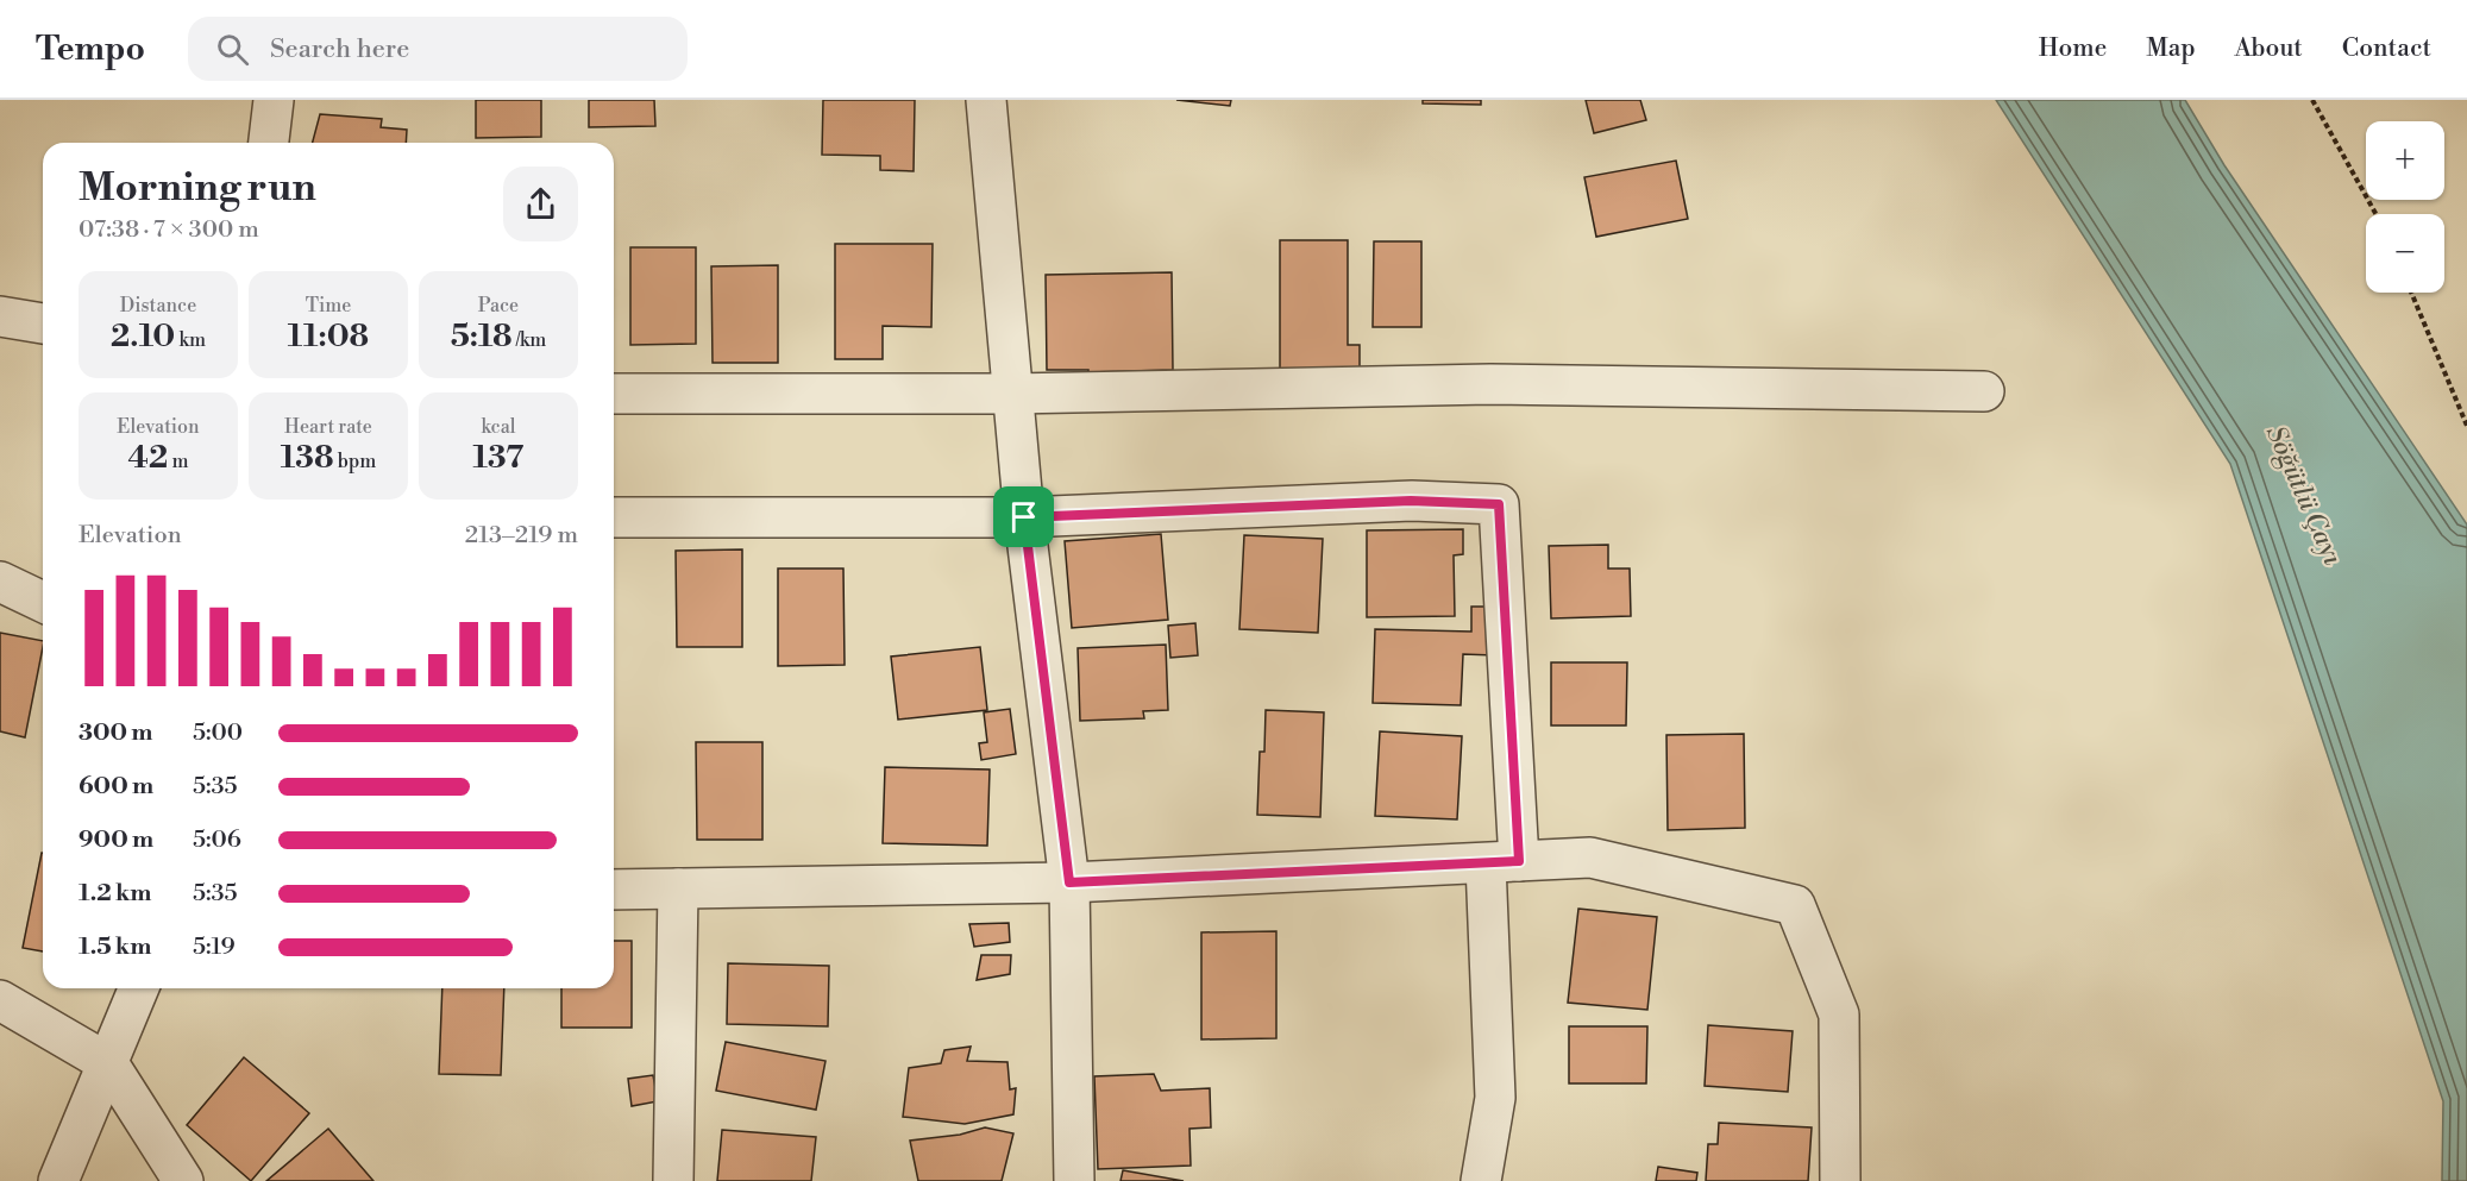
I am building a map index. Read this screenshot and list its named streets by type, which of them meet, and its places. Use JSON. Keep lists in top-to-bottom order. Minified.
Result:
{"water":["Söğütlü Çayı"],"page":{"header":"Tempo","search":"Search here","nav":["Home","Map","About","Contact"],"map_buttons":["+","−"],"heading":["Morning run","07:38 · 7 × 300 m"],"stats":[["Distance","2.10 km"],["Time","11:08"],["Pace","5:18 /km"],["Elevation","42 m"],["Heart rate","138 bpm"],["kcal","137"]],"chart":["Elevation","213–219 m"],"list":[{"name":"300 m","note":"5:00"},{"name":"600 m","note":"5:35"},{"name":"900 m","note":"5:06"},{"name":"1.2 km","note":"5:35"},{"name":"1.5 km","note":"5:19"}]}}
